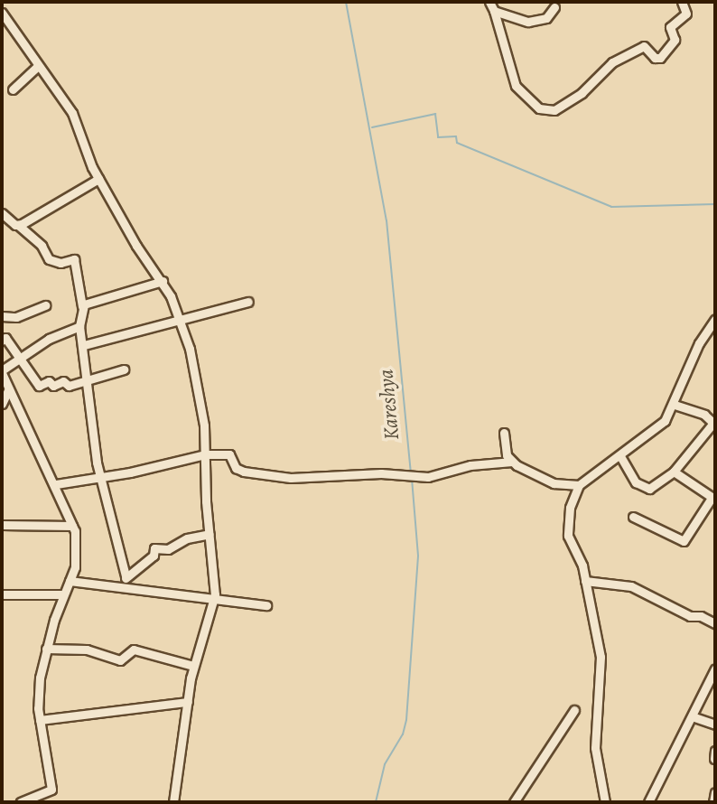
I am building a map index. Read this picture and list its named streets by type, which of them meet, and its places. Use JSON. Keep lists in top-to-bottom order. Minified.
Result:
{"water":["Kareshya"]}
